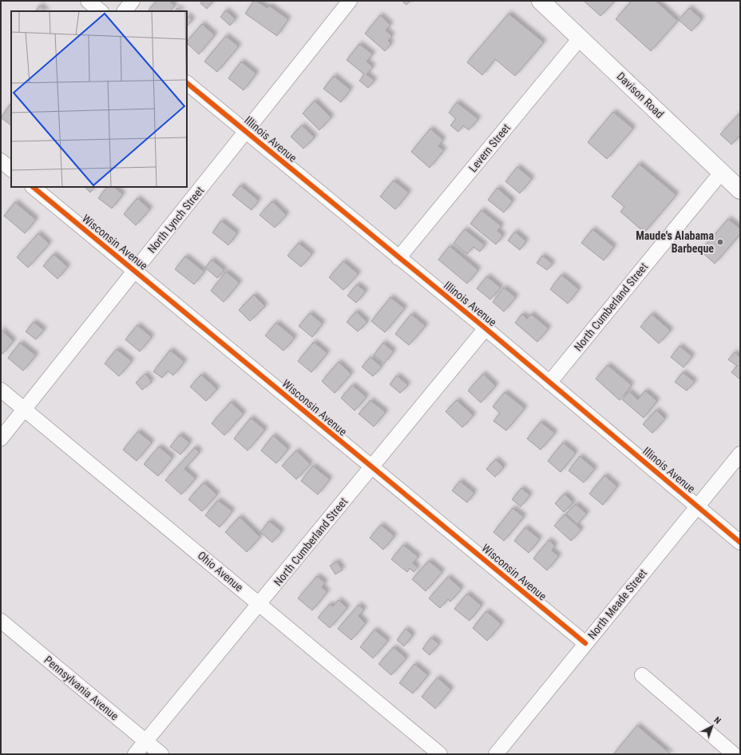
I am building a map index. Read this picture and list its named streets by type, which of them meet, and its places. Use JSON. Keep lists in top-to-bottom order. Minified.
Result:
{"streets":{"main road":["Davison Road"],"street":["Illinois Avenue","Levern Street","North Lynch Street","Wisconsin Avenue","North Cumberland Street","Ohio Avenue","North Meade Street","Pennsylvania Avenue"]},"crossings":[["Davison Road","Levern Street"],["Davison Road","North Cumberland Street"],["Illinois Avenue","Levern Street"],["Illinois Avenue","North Lynch Street"],["Illinois Avenue","North Cumberland Street"],["Illinois Avenue","North Meade Street"],["North Lynch Street","Wisconsin Avenue"],["North Lynch Street","Ohio Avenue"],["Wisconsin Avenue","North Cumberland Street"],["Wisconsin Avenue","North Meade Street"],["North Cumberland Street","Ohio Avenue"],["North Cumberland Street","Pennsylvania Avenue"]],"places":["Maude's Alabama Barbeque"],"north":"top right"}
